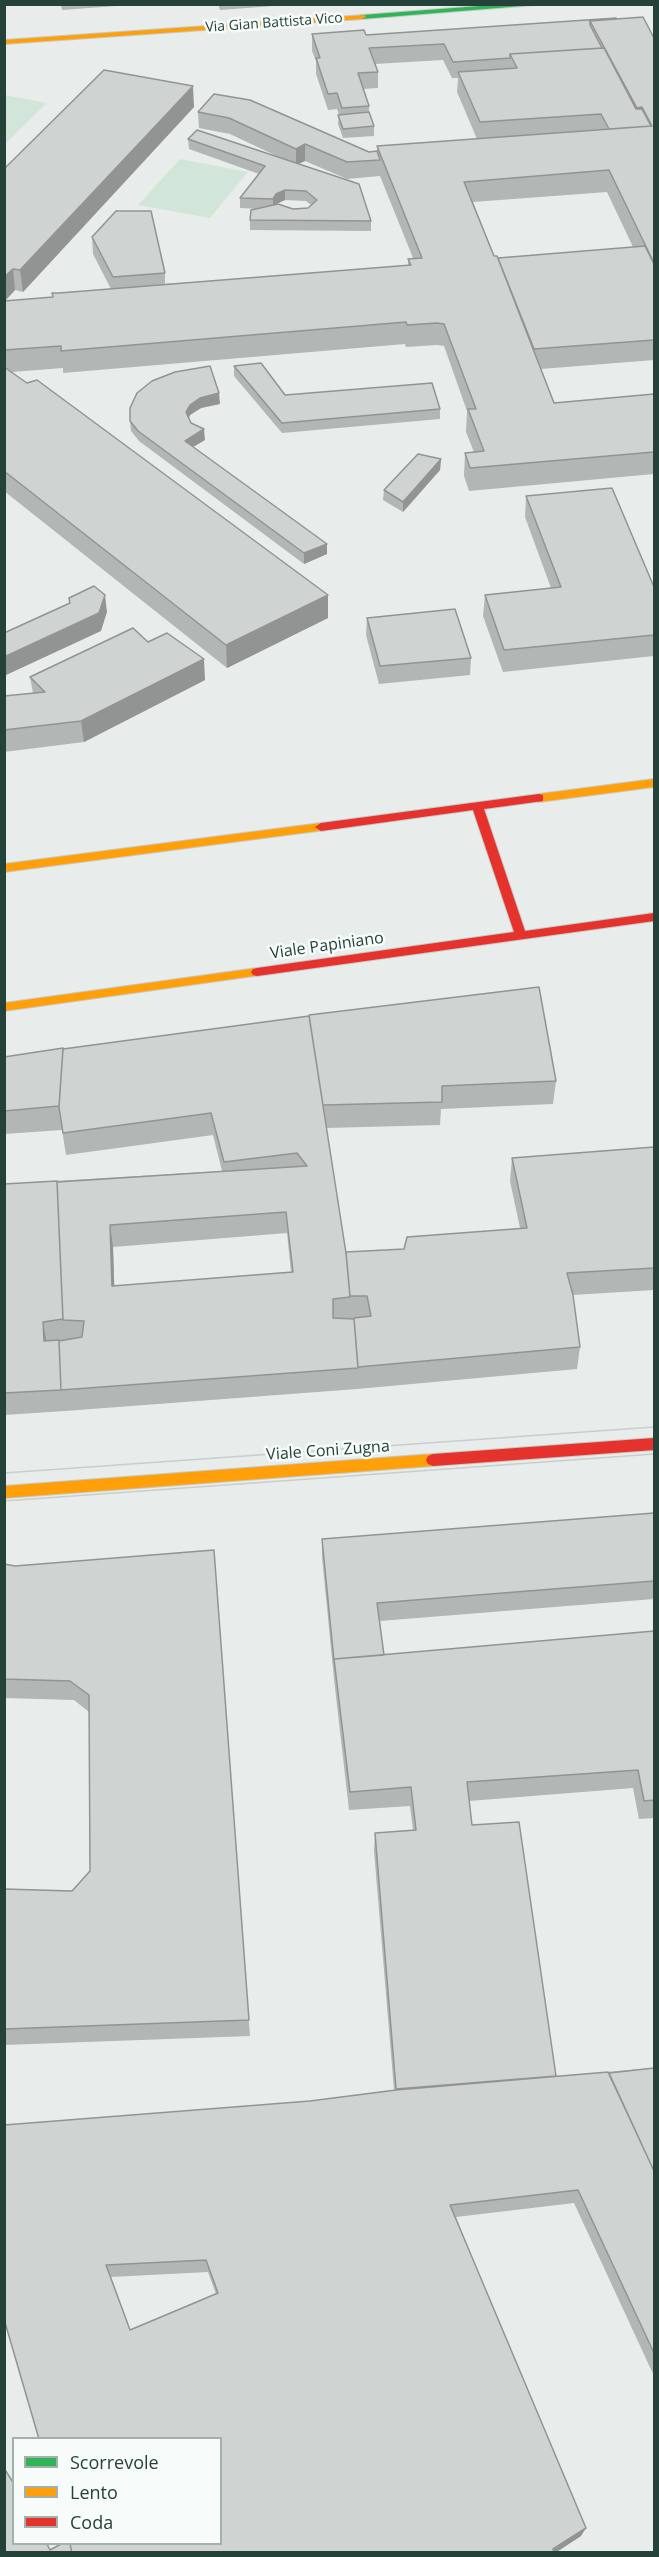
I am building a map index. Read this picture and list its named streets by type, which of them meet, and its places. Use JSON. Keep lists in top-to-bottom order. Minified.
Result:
{"streets":{"main road":["Via Gian Battista Vico","Viale Papiniano","Viale Coni Zugna"]},"legend":["Scorrevole","Lento","Coda"]}
